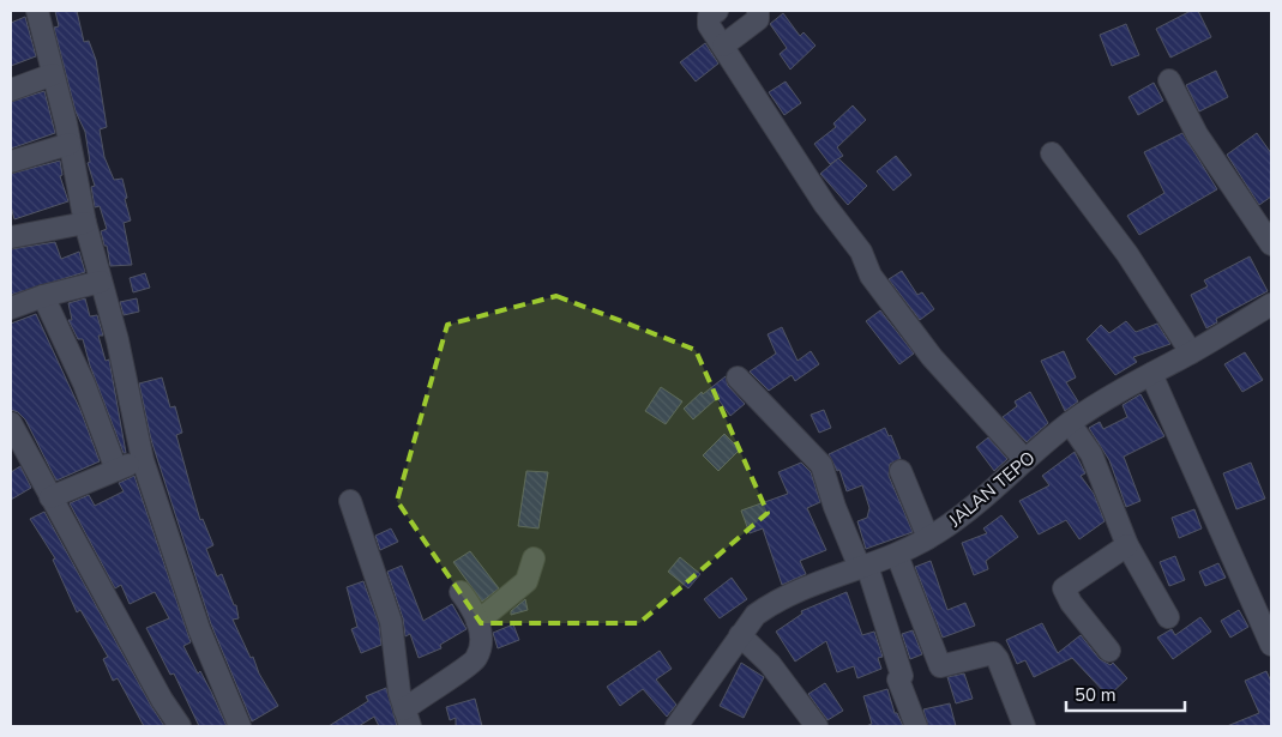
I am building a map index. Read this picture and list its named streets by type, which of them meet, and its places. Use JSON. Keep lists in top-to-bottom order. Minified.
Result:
{"streets":{"street":["JALAN TEPO"]},"scale_bar":"50 m"}
